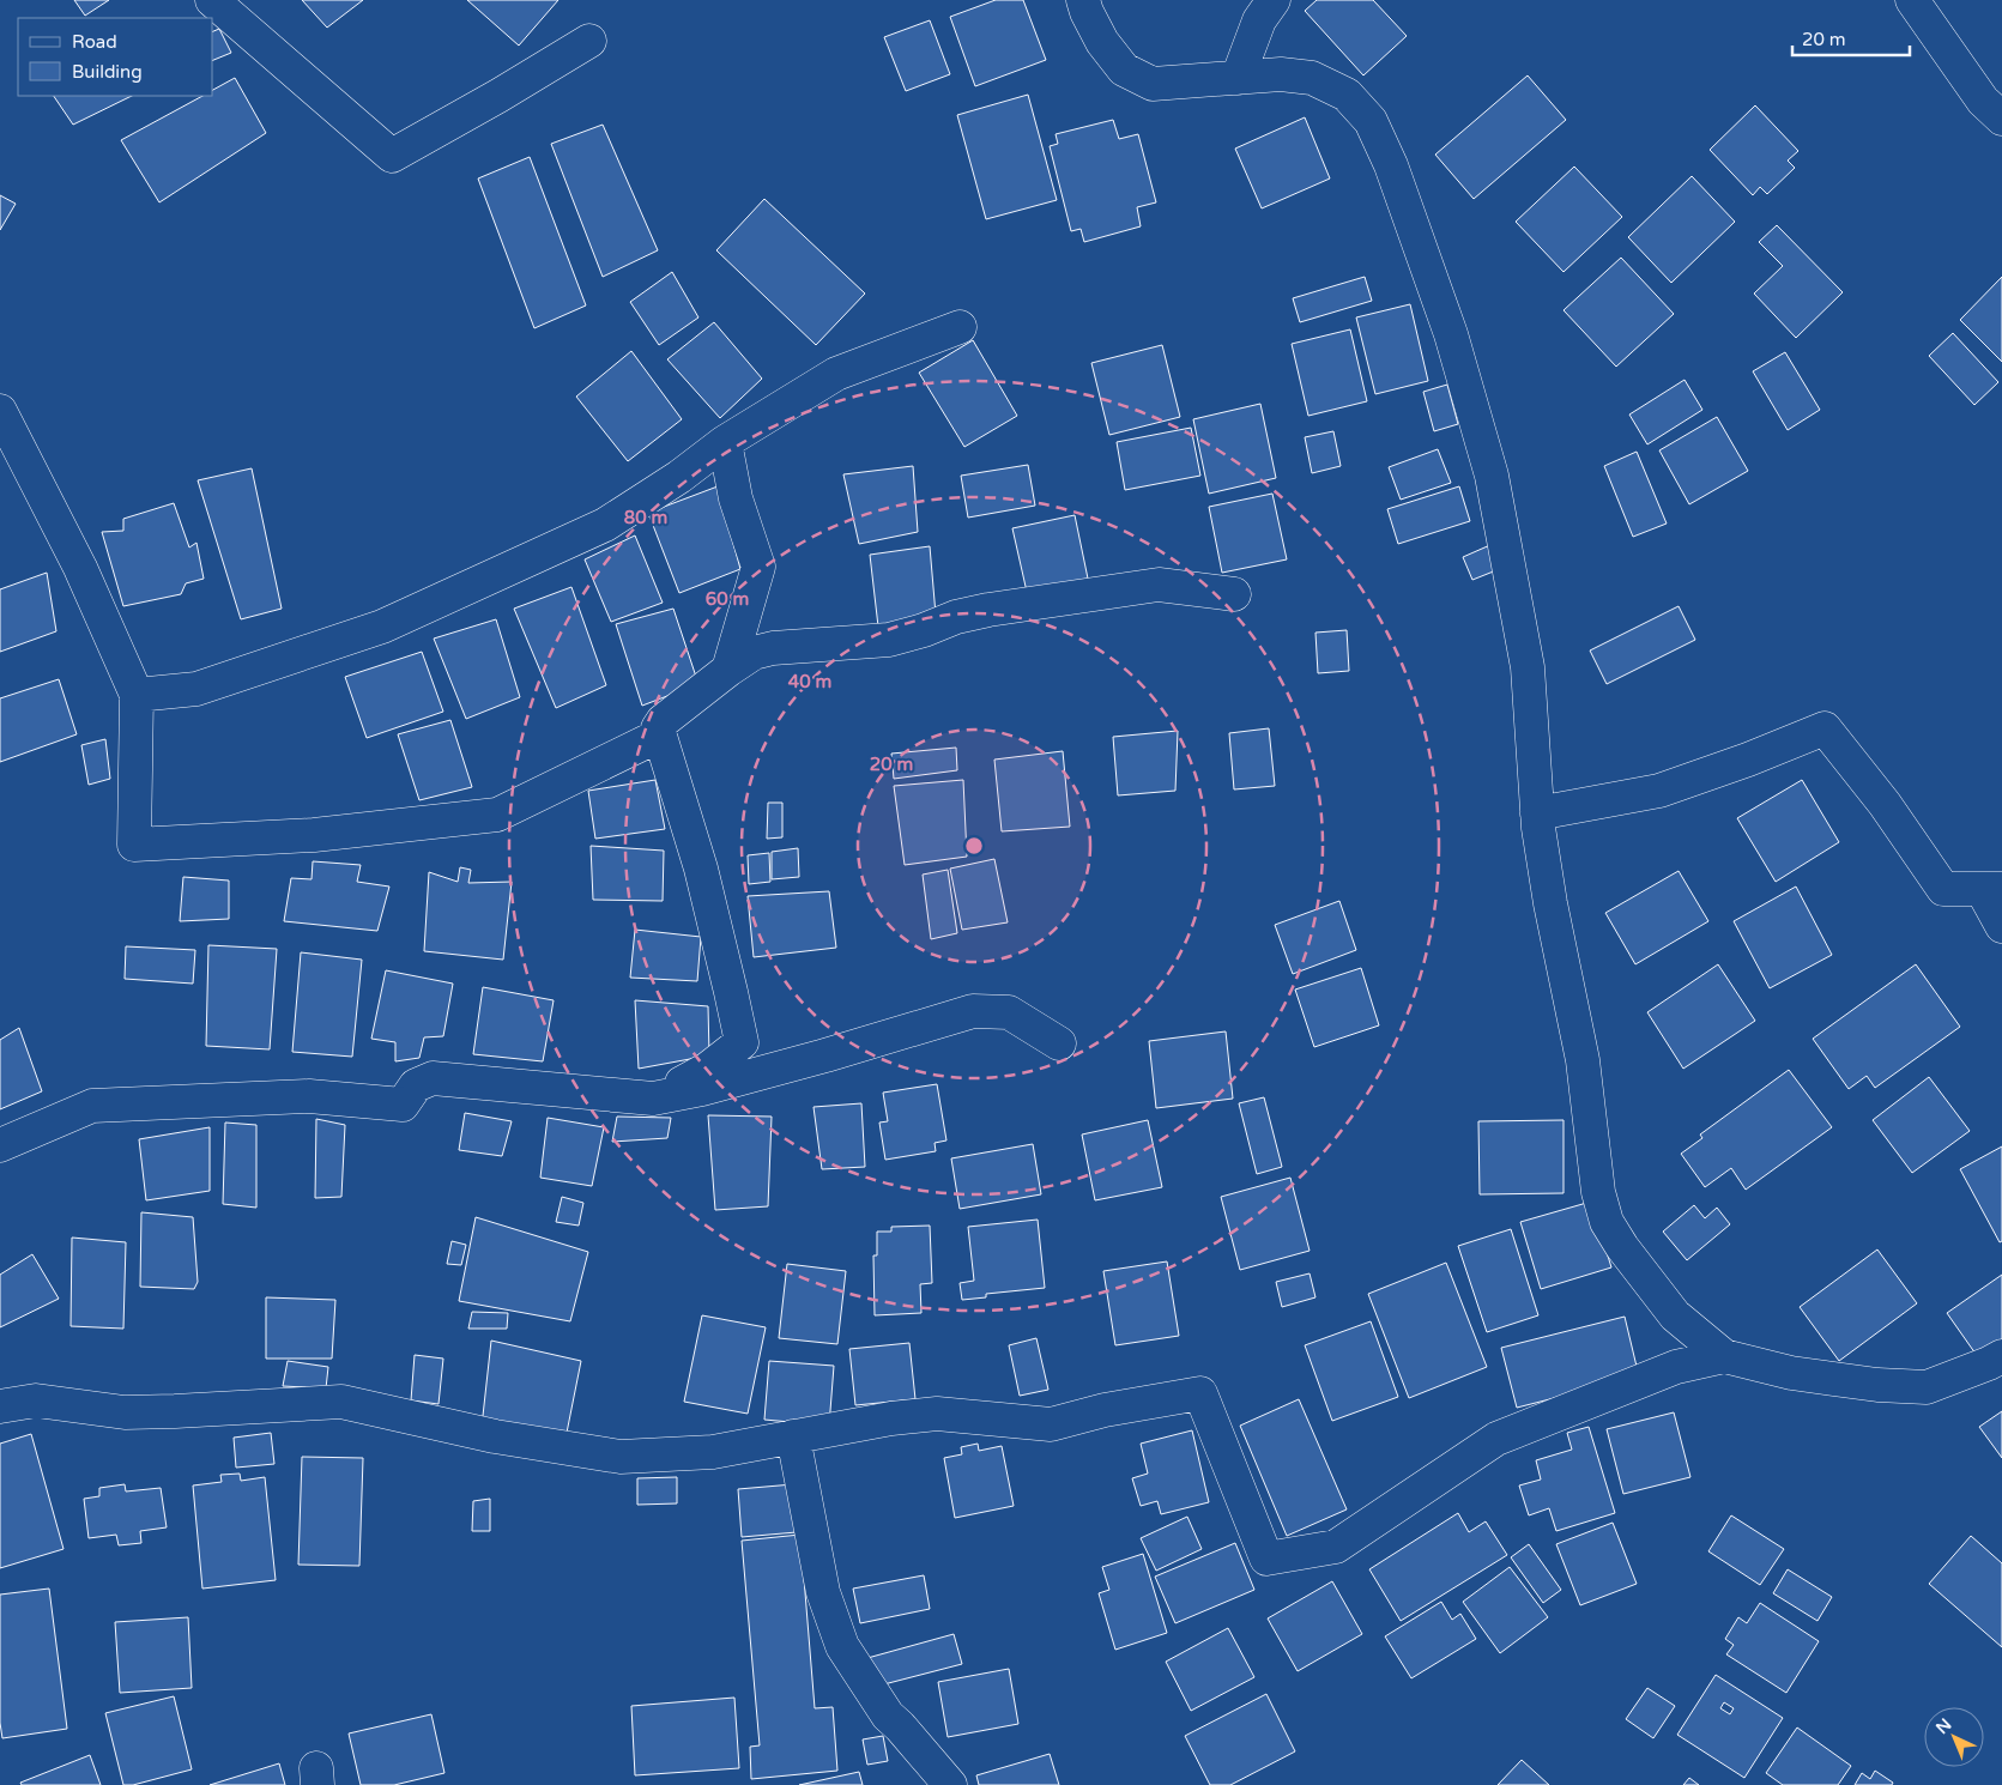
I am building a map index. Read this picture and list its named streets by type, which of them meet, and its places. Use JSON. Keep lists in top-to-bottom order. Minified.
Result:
{"legend":["Road","Building"],"scale_bar":"20 m","north":"top left","rings":["80 m","60 m","40 m","20 m"]}
